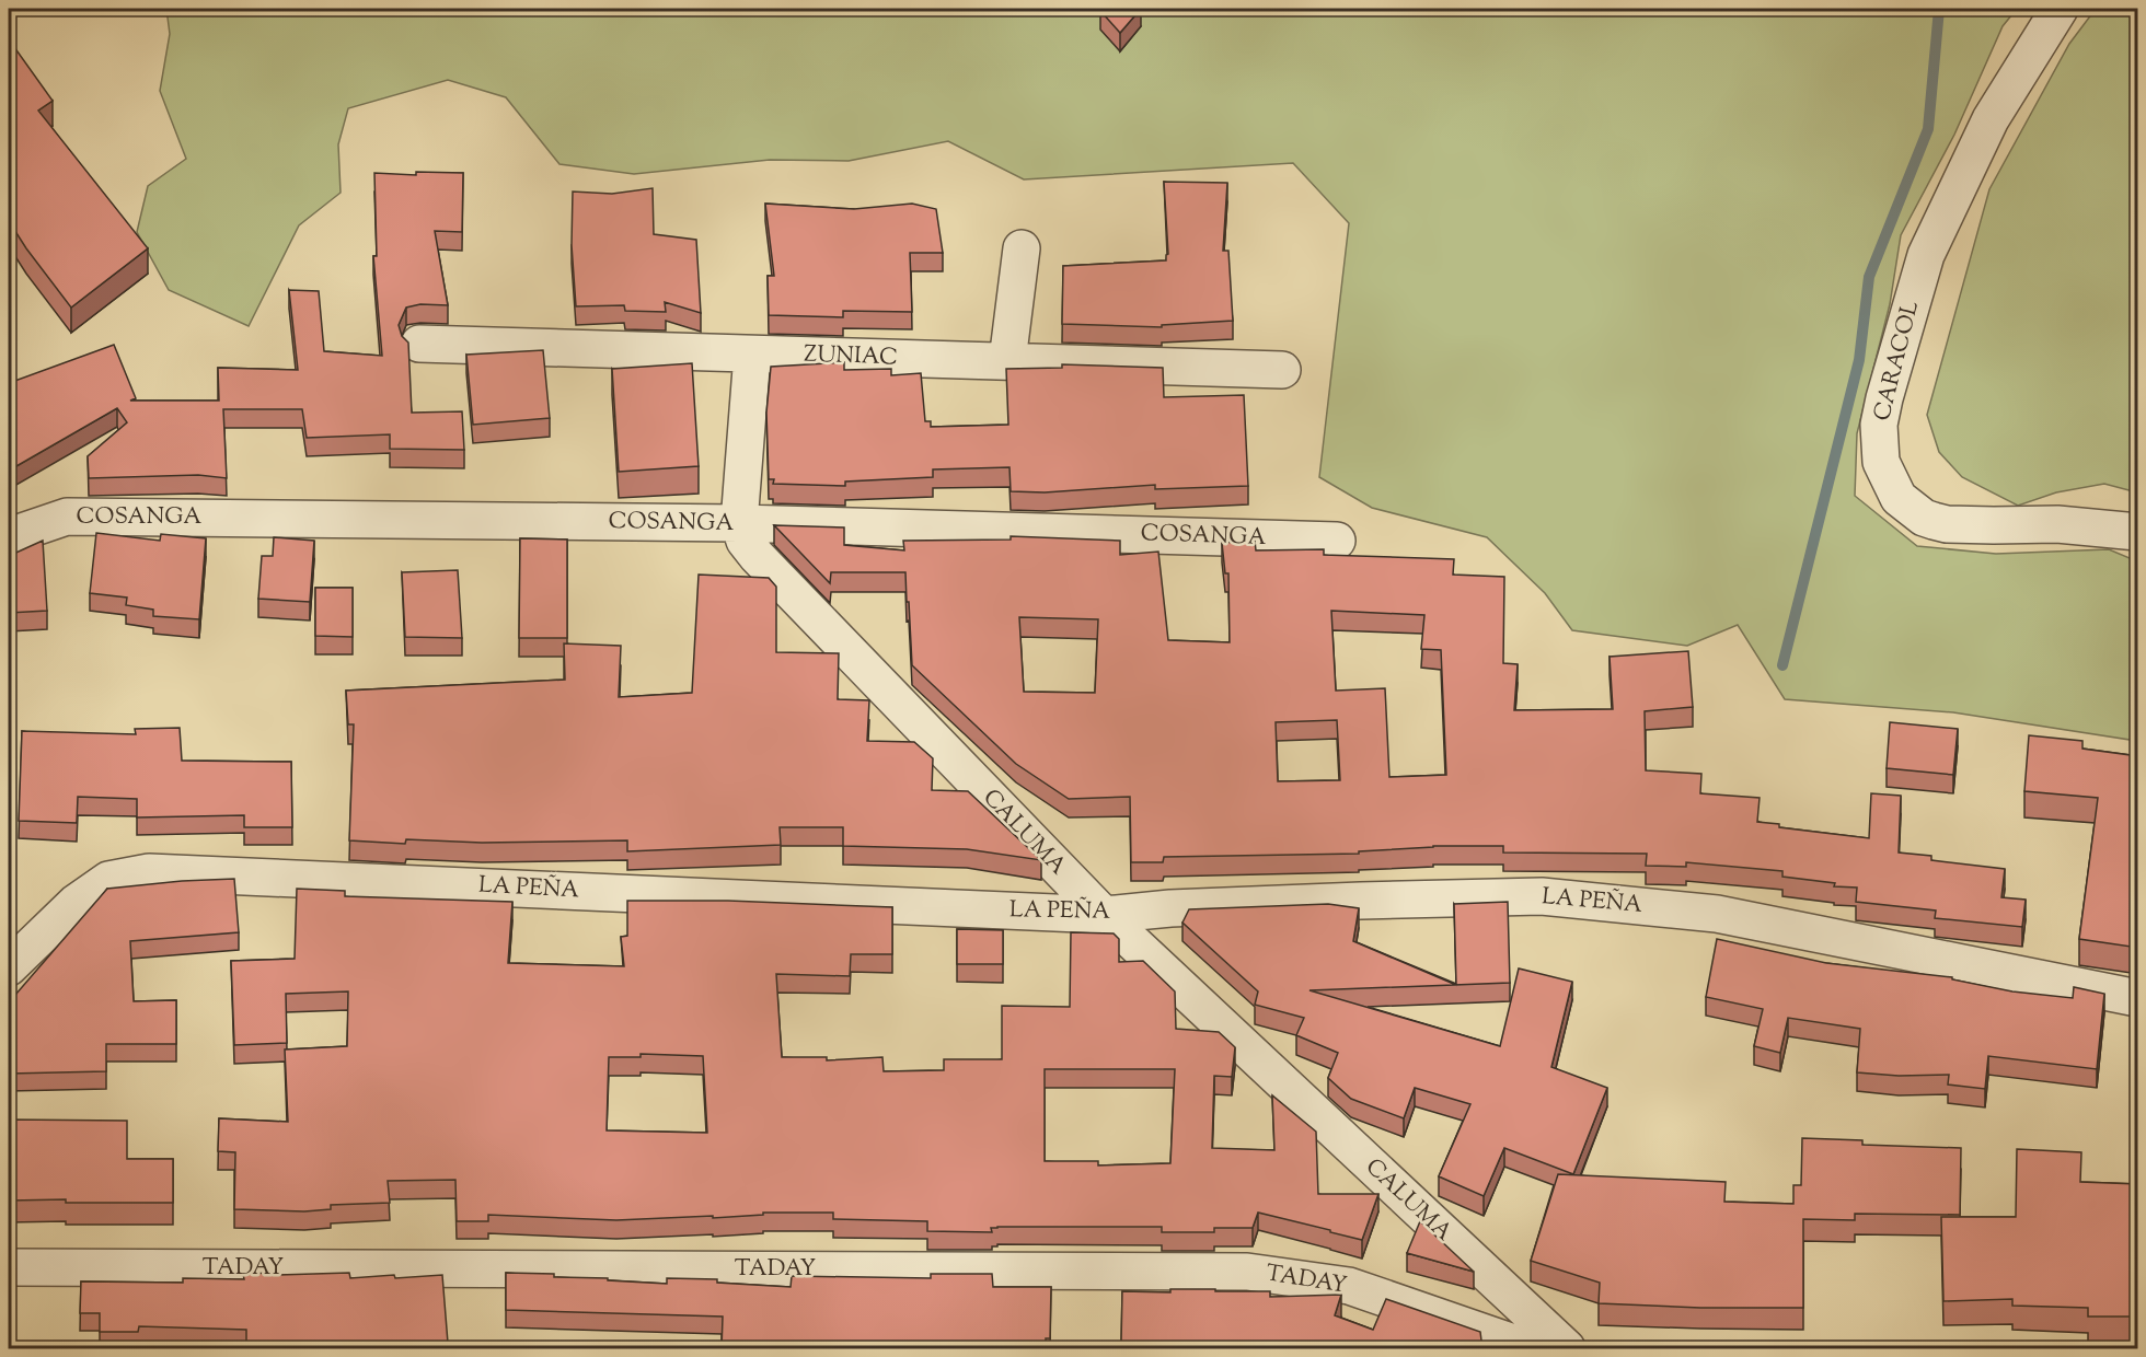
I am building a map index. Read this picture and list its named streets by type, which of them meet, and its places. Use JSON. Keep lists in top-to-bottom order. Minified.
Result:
{"streets":{"street":["ZUNIAC","CARACOL","COSANGA","CALUMA","LA PEÑA","TADAY"]},"crossings":[["COSANGA","CALUMA"],["CALUMA","LA PEÑA"]]}
